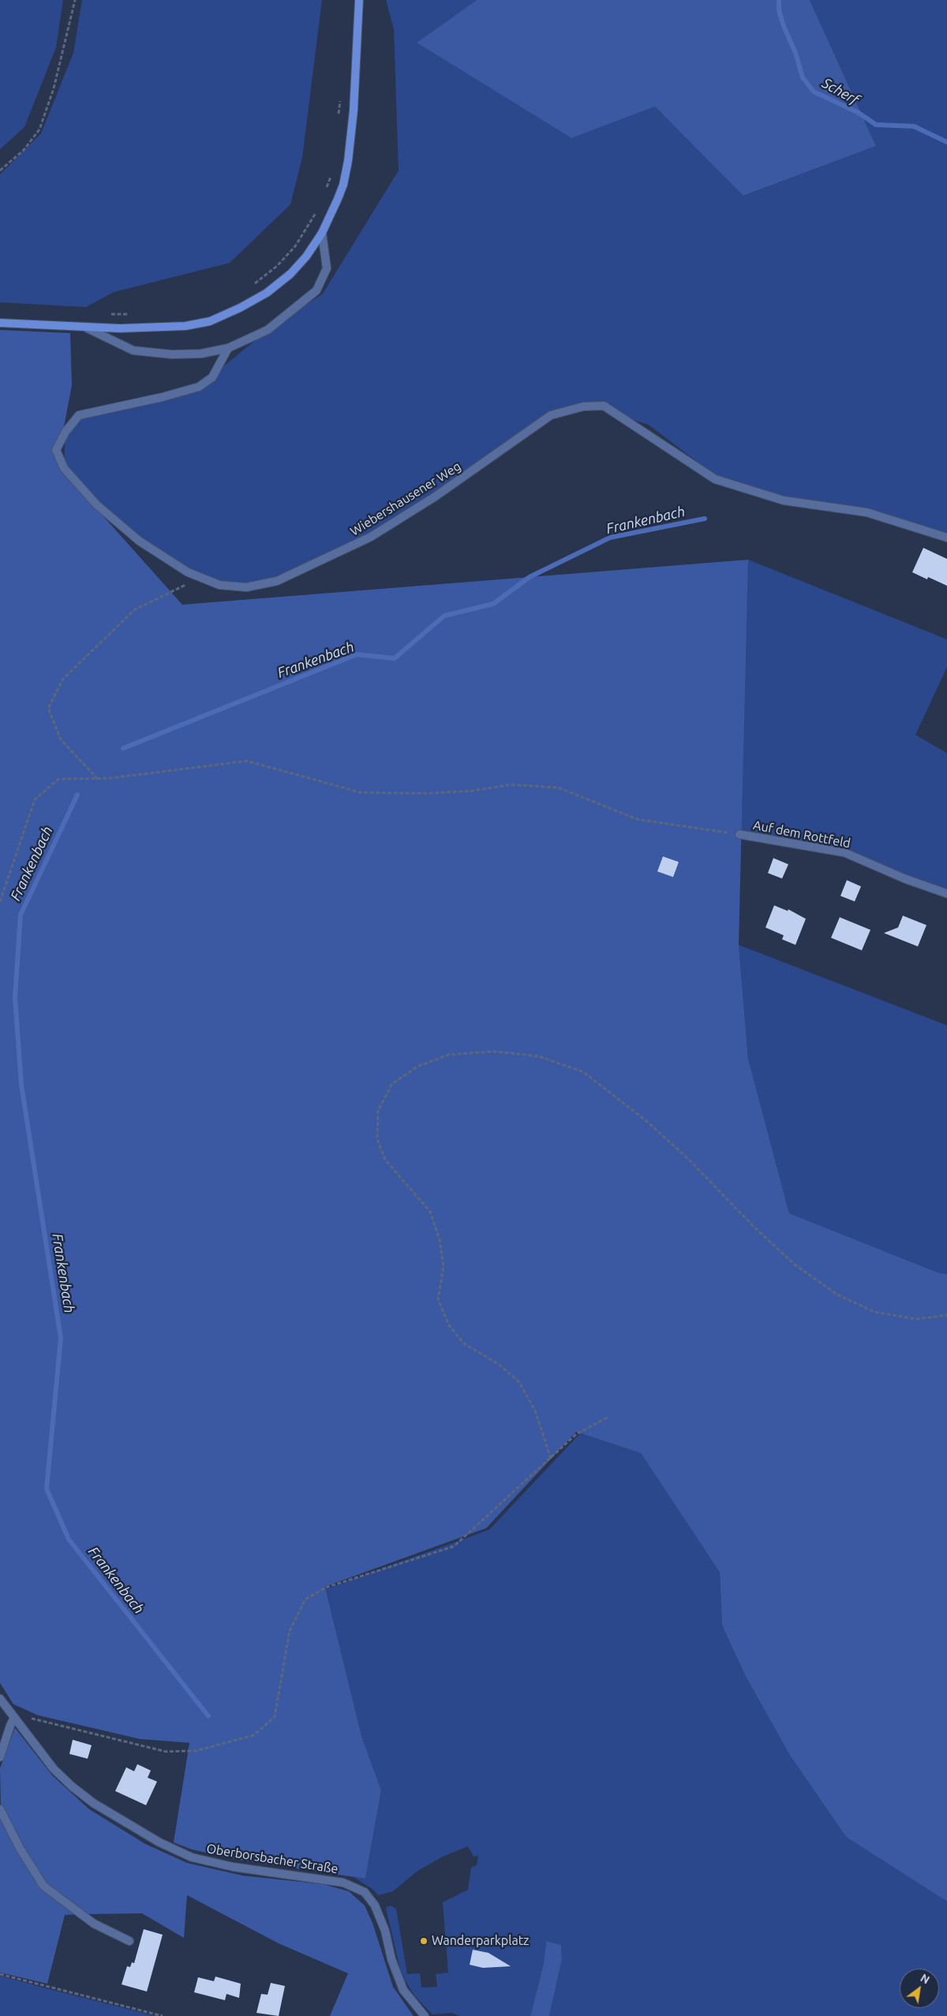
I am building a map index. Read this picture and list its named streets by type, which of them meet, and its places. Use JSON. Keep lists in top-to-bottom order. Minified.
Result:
{"streets":{"street":["Wiebershausener Weg","Auf dem Rottfeld","Oberborsbacher Straße"]},"water":["Scherf","Frankenbach"],"places":["Wanderparkplatz"],"north":"top right"}
